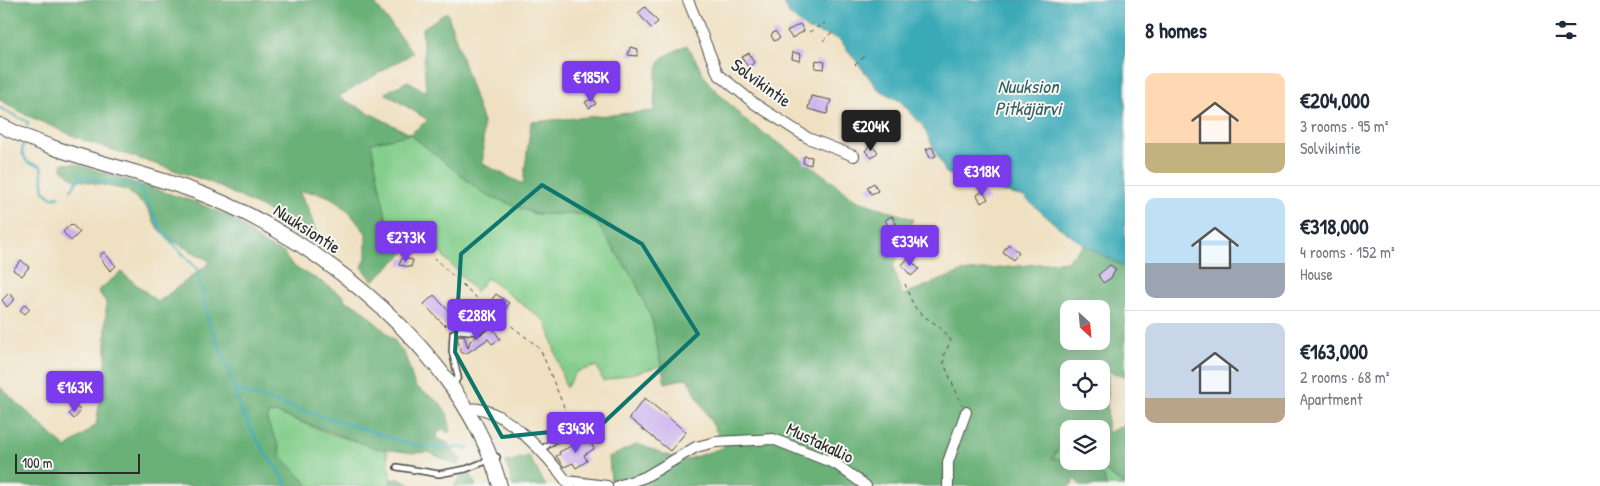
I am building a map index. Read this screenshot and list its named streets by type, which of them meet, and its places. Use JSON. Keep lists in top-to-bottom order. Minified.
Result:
{"streets":{"street":["Solvikintie","Nuuksiontie","Mustakallio"]},"water":["Nuuksion Pitkäjärvi"],"scale_bar":"100 m","north":"bottom right","page":{"heading":"8 homes","list":[{"name":"€204,000","note":"3 rooms · 95 m² · Solvikintie"},{"name":"€318,000","note":"4 rooms · 152 m² · House"},{"name":"€163,000","note":"2 rooms · 68 m² · Apartment"}],"price":["€185K","€204K","€318K","€273K","€334K","€288K","€163K","€343K"],"scale":"100 m"}}
